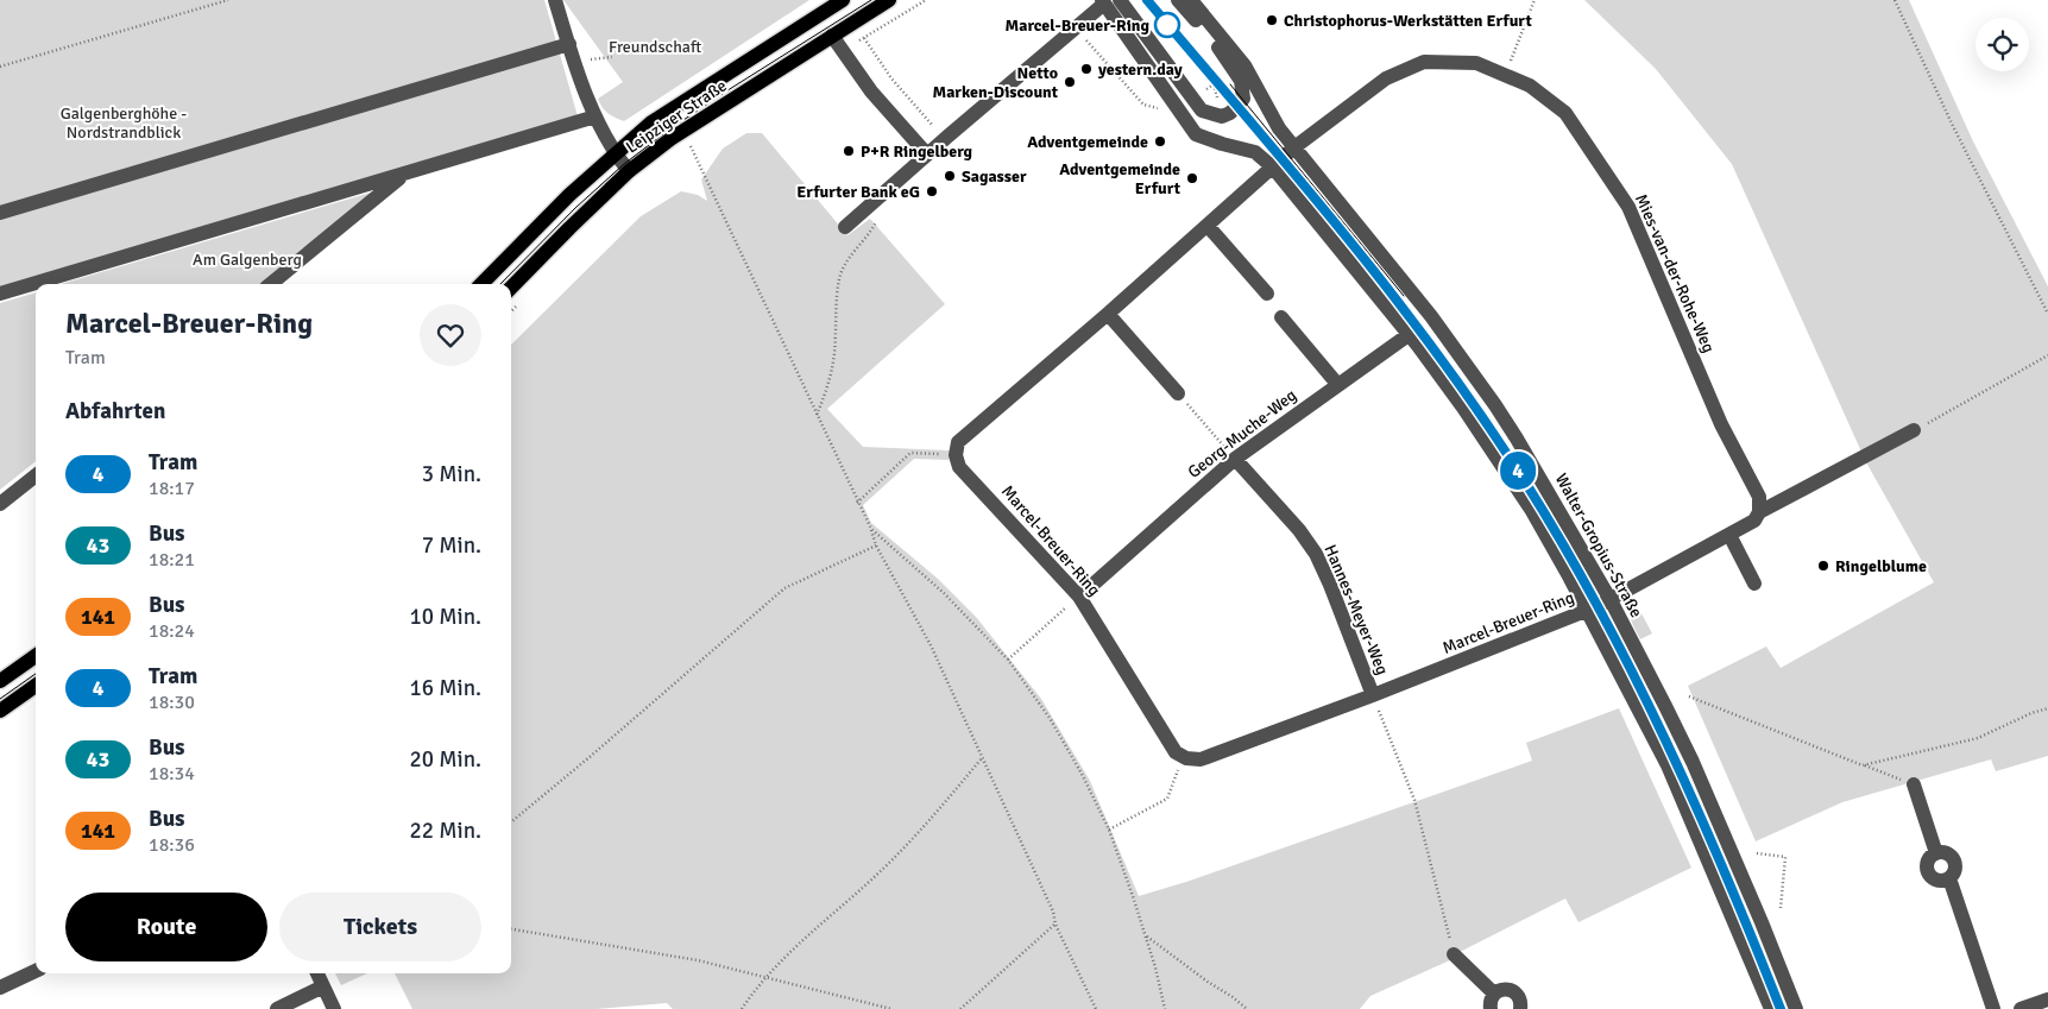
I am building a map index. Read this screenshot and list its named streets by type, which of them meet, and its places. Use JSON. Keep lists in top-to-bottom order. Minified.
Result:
{"streets":{"main road":["Leipziger Straße"],"street":["Mies-van-der-Rohe-Weg","Georg-Muche-Weg","Marcel-Breuer-Ring","Walter-Gropius-Straße","Hannes-Meyer-Weg"]},"crossings":[["Mies-van-der-Rohe-Weg","Marcel-Breuer-Ring"],["Mies-van-der-Rohe-Weg","Walter-Gropius-Straße"],["Georg-Muche-Weg","Marcel-Breuer-Ring"],["Georg-Muche-Weg","Walter-Gropius-Straße"],["Georg-Muche-Weg","Hannes-Meyer-Weg"],["Marcel-Breuer-Ring","Walter-Gropius-Straße"],["Marcel-Breuer-Ring","Hannes-Meyer-Weg"]],"parks":["Freundschaft","Galgenberghöhe - Nordstrandblick","Am Galgenberg"],"places":["Christophorus-Werkstätten Erfurt","Marcel-Breuer-Ring","yestern.day","Netto Marken-Discount","Adventgemeinde","P+R Ringelberg","Sagasser","Adventgemeinde Erfurt","Erfurter Bank eG","Ringelblume"],"lines":["tram line 4"],"page":{"on_map":"4","heading":[["Marcel-Breuer-Ring","Tram"],"Abfahrten"],"list":[{"mark":"4","name":"Tram","note":"18:17","value":"3 Min."},{"mark":"43","name":"Bus","note":"18:21","value":"7 Min."},{"mark":"141","name":"Bus","note":"18:24","value":"10 Min."},{"mark":"4","name":"Tram","note":"18:30","value":"16 Min."},{"mark":"43","name":"Bus","note":"18:34","value":"20 Min."},{"mark":"141","name":"Bus","note":"18:36","value":"22 Min."}],"buttons":["Route","Tickets"]}}
